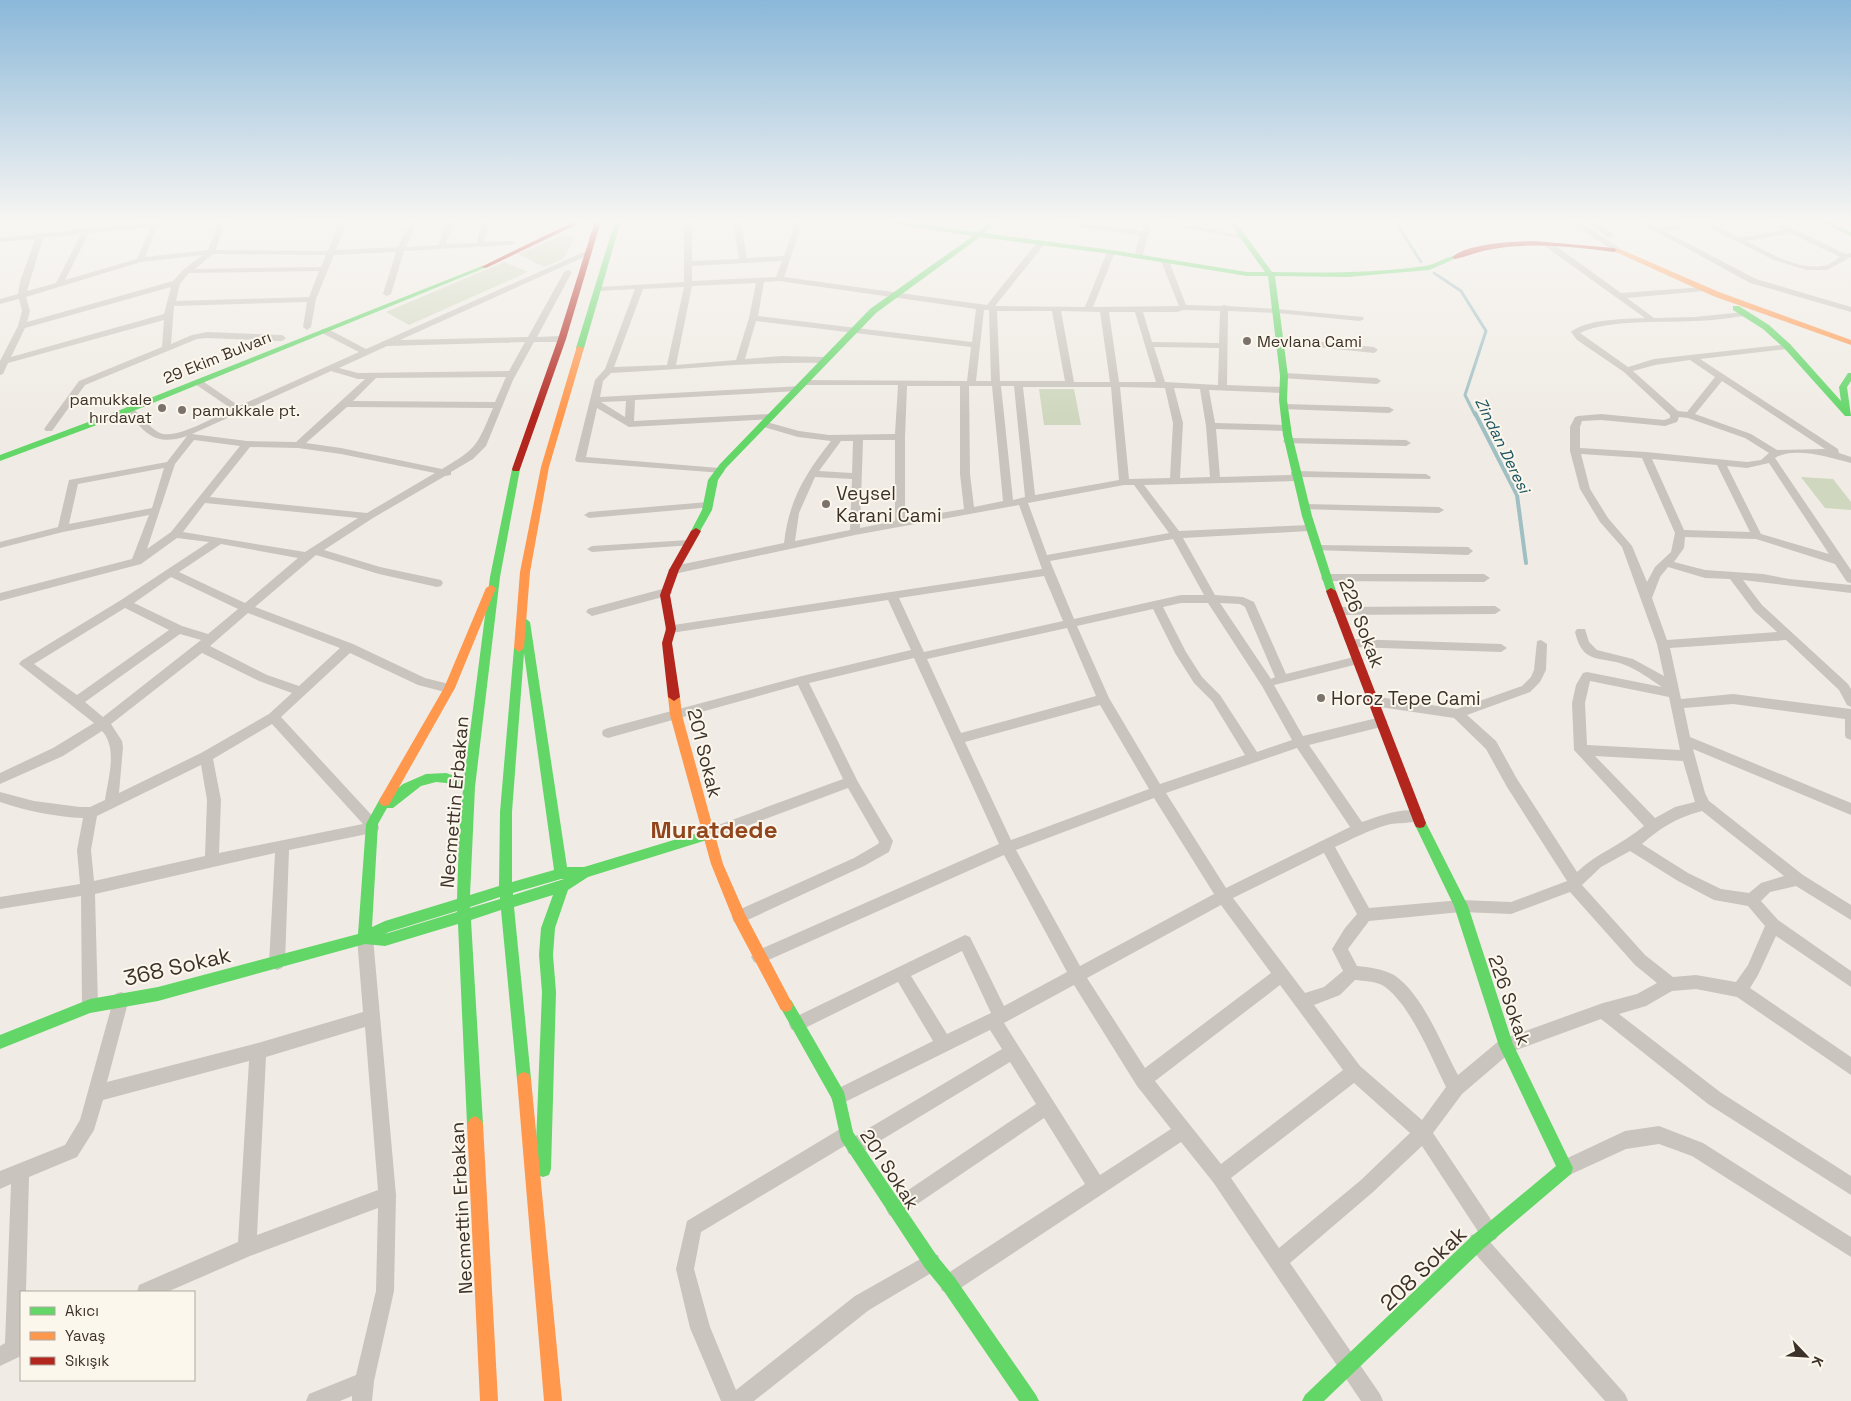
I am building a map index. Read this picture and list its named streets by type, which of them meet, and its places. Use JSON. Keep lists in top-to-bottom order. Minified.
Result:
{"streets":{"street":["29 Ekim Bulvarı","226 Sokak","201 Sokak","Necmettin Erbakan","368 Sokak","208 Sokak"]},"crossings":[["226 Sokak","208 Sokak"]],"districts":["Muratdede"],"water":["Zindan Deresi"],"places":["Mevlana Cami","pamukkale hırdavat","pamukkale pt.","Veysel Karani Cami","Horoz Tepe Cami"],"legend":["Akıcı","Yavaş","Sıkışık"],"north":"bottom right"}
